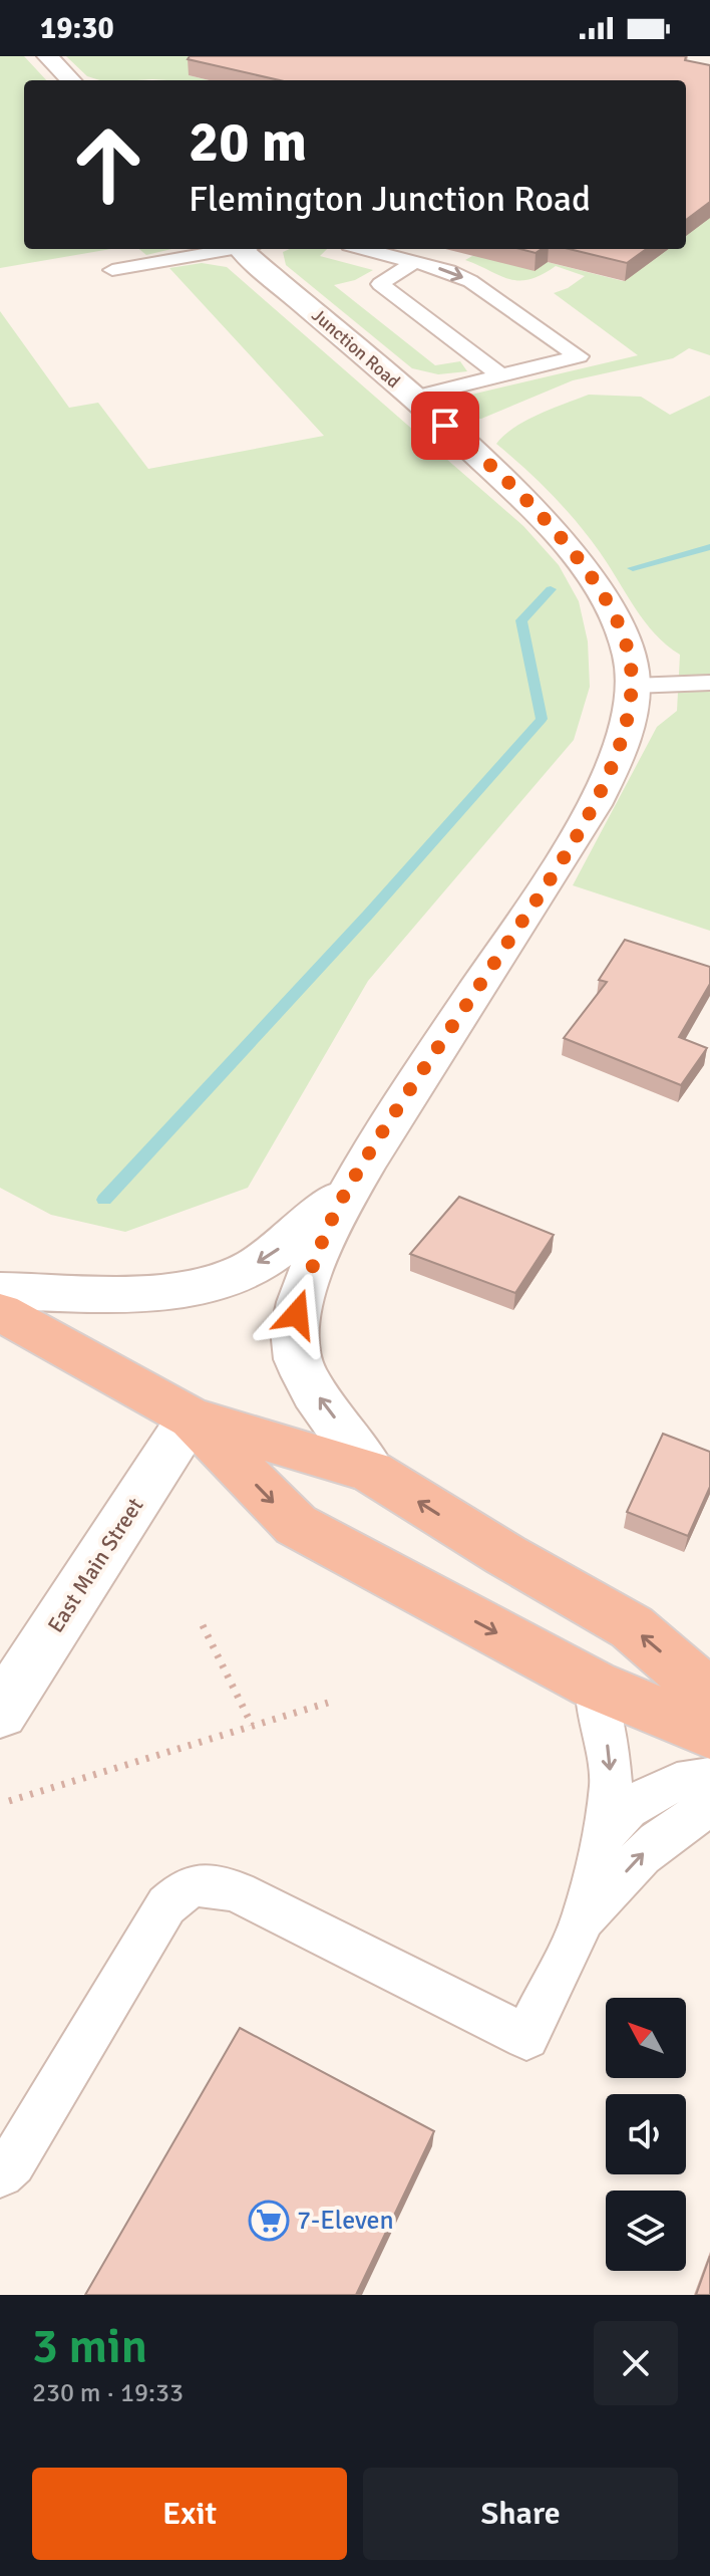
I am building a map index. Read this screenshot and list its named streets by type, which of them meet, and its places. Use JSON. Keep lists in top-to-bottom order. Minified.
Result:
{"streets":{"street":["Junction Road","East Main Street"]},"places":{"supermarket":["7-Eleven"]},"north":"top left","page":{"status":"19:30","turn":["20 m","Flemington Junction Road"],"heading":["3 min","230 m · 19:33"],"buttons":["Exit","Share"]}}
